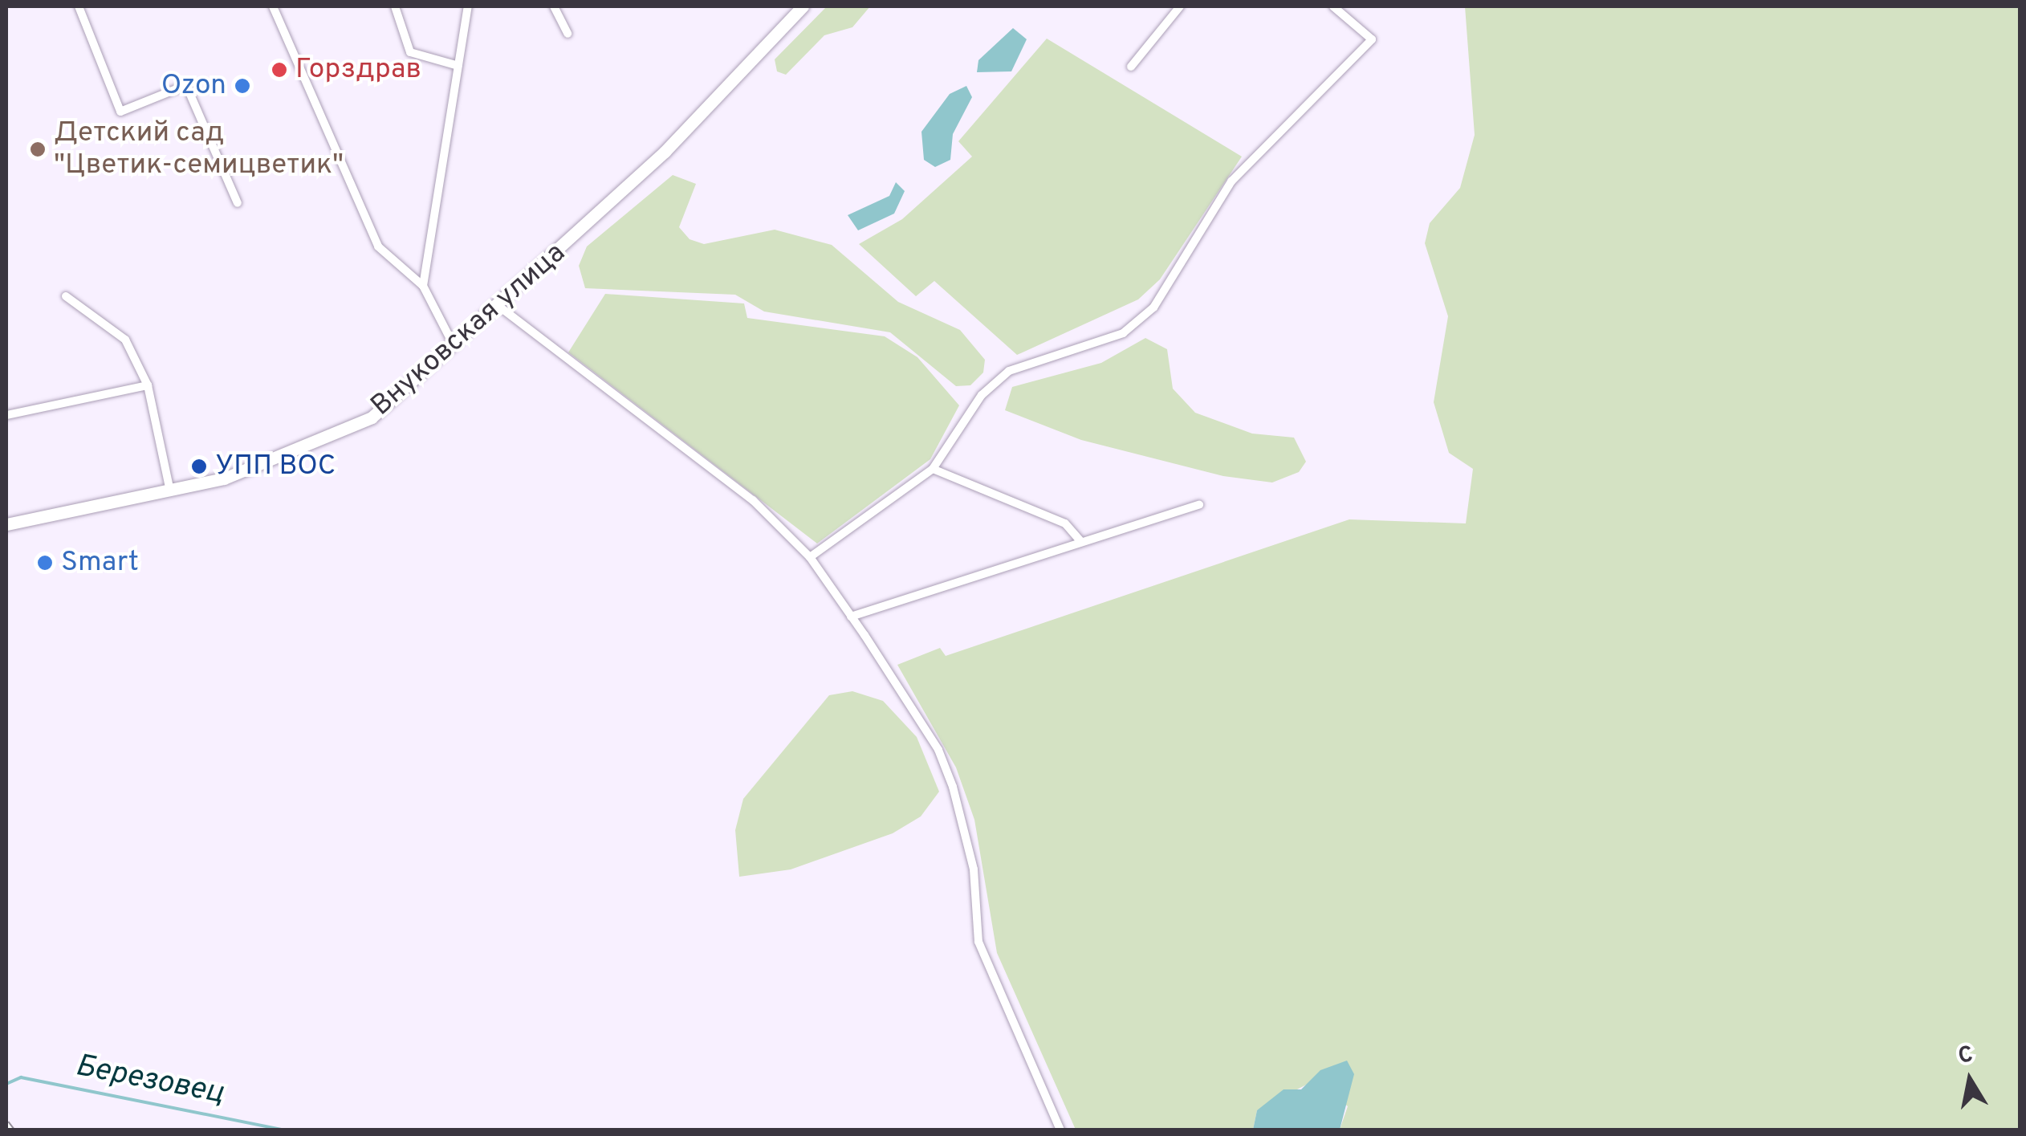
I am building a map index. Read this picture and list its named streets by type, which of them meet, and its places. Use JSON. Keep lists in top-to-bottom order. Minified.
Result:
{"streets":{"main road":["Внуковская улица"]},"water":["Березовец"],"places":["Горздрав","Ozon","Детский сад \"Цветик-семицветик\"","УПП ВОС","Smart"],"north":"top"}
